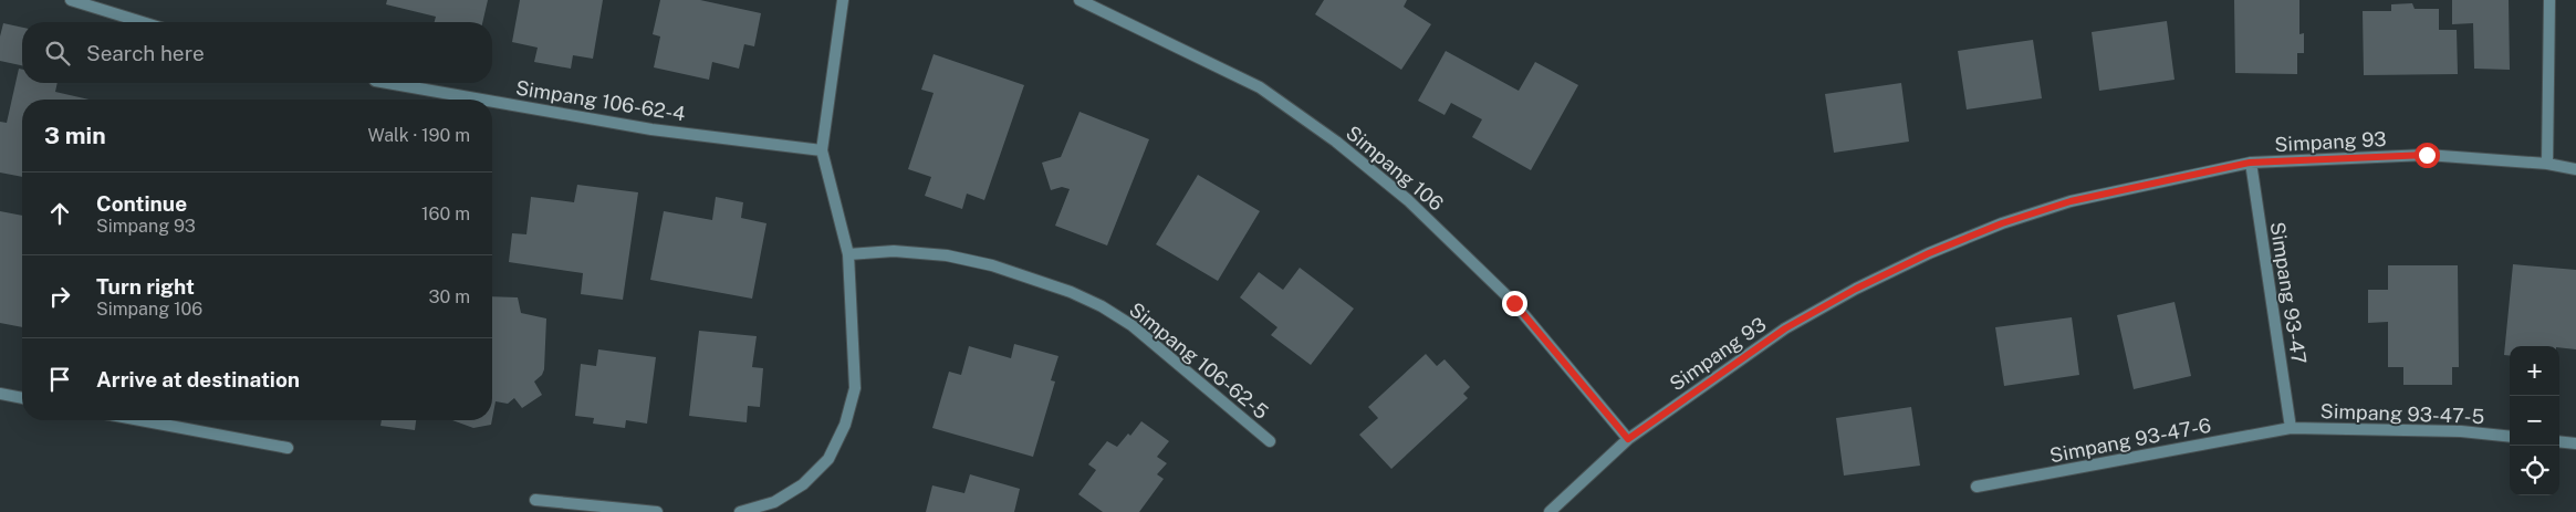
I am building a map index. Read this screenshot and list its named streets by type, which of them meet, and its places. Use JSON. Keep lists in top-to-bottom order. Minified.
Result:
{"streets":{"street":["Simpang 106-62-4","Simpang 93","Simpang 106","Simpang 93-47","Simpang 106-62-5","Simpang 93-47-5","Simpang 93-47-6"]},"crossings":[["Simpang 93","Simpang 106"],["Simpang 93","Simpang 93-47"],["Simpang 93-47","Simpang 93-47-5"],["Simpang 93-47","Simpang 93-47-6"],["Simpang 93-47-5","Simpang 93-47-6"]],"page":{"search":"Search here","heading":["3 min","Walk · 190 m"],"list":[["Continue","Simpang 93","160 m"],["Turn right","Simpang 106","30 m"],"Arrive at destination"],"map_buttons":["+","−"]}}
